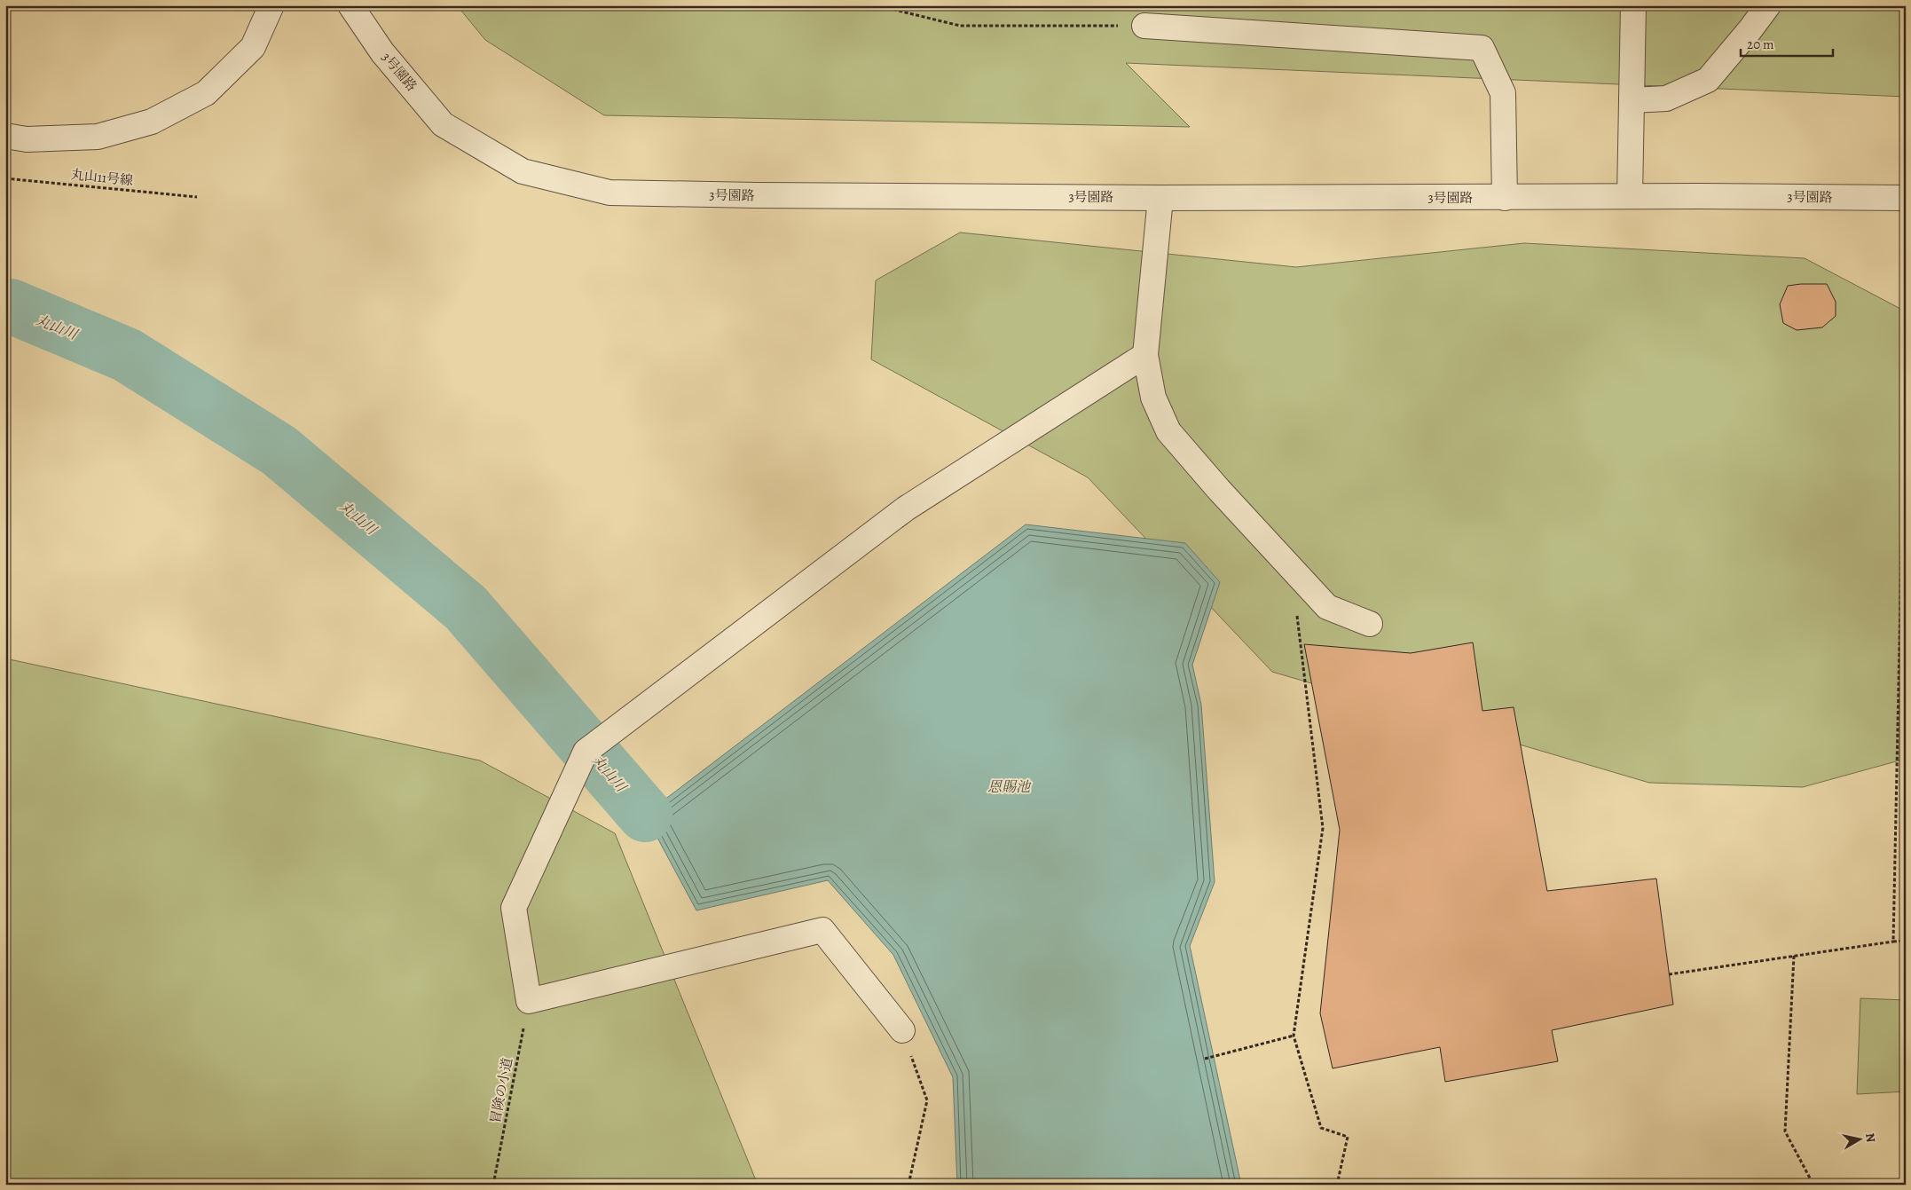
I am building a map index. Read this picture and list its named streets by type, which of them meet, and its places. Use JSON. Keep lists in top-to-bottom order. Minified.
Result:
{"streets":{"street":["3号園路"],"path":["丸山11号線","冒険の小道"]},"water":["丸山川","恩賜池"],"scale_bar":"20 m","north":"right"}
